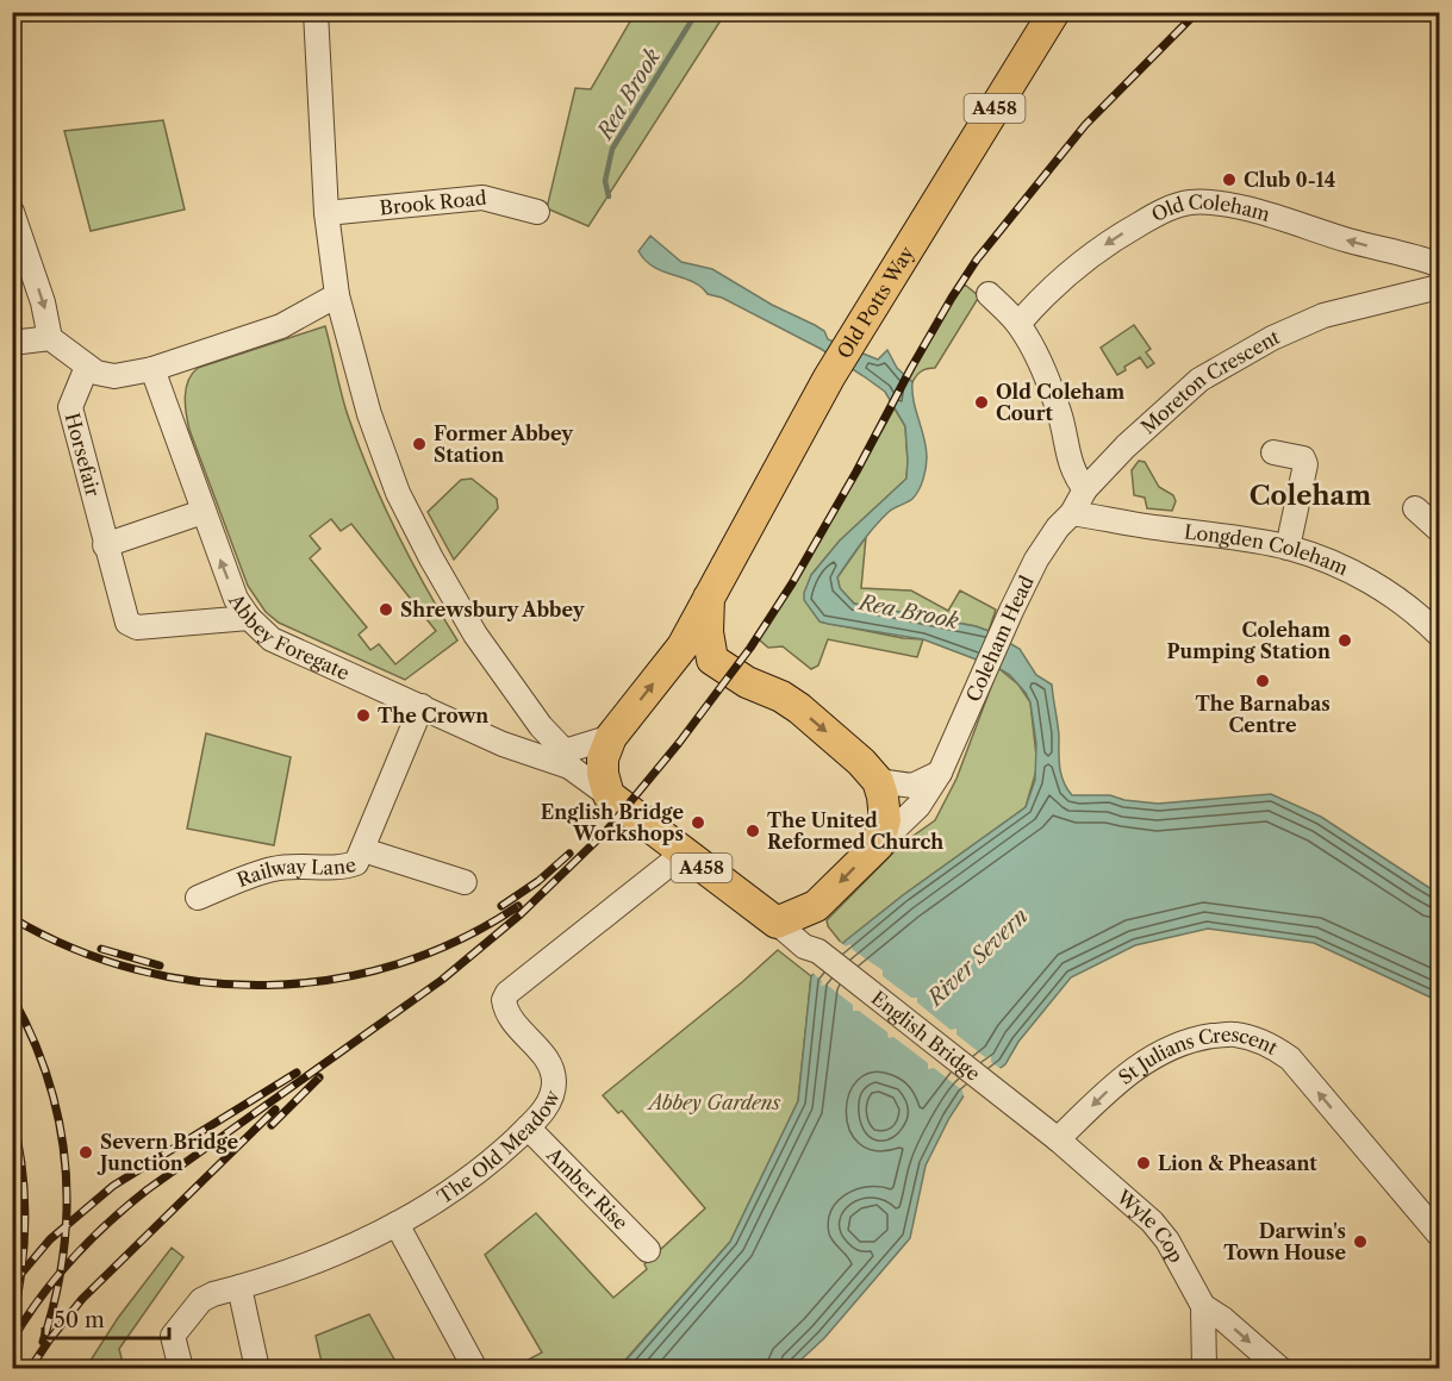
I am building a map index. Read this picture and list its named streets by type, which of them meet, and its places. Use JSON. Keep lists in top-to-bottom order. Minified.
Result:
{"streets":{"main road":["A458","Old Potts Way","Abbey Foregate","Coleham Head"],"street":["Brook Road","Old Coleham","Moreton Crescent","Horsefair","Longden Coleham","Railway Lane","English Bridge","St Julians Crescent","The Old Meadow","Amber Rise","Wyle Cop"]},"crossings":[["Brook Road","Abbey Foregate"],["Old Coleham","Moreton Crescent"],["Moreton Crescent","Longden Coleham"],["Moreton Crescent","Coleham Head"],["Horsefair","Abbey Foregate"],["Longden Coleham","Coleham Head"],["Abbey Foregate","Coleham Head"],["Abbey Foregate","Railway Lane"],["Abbey Foregate","English Bridge"],["Abbey Foregate","The Old Meadow"],["English Bridge","Wyle Cop"],["St Julians Crescent","Wyle Cop"],["The Old Meadow","Amber Rise"]],"one_way":["Old Coleham"],"districts":["Coleham"],"water":["Rea Brook","River Severn"],"parks":["Abbey Gardens"],"places":["Club 0-14","Old Coleham Court","Former Abbey Station","Shrewsbury Abbey","Coleham Pumping Station","The Barnabas Centre","The Crown","English Bridge Workshops","The United Reformed Church","Severn Bridge Junction","Lion & Pheasant","Darwin's Town House"],"scale_bar":"50 m"}
